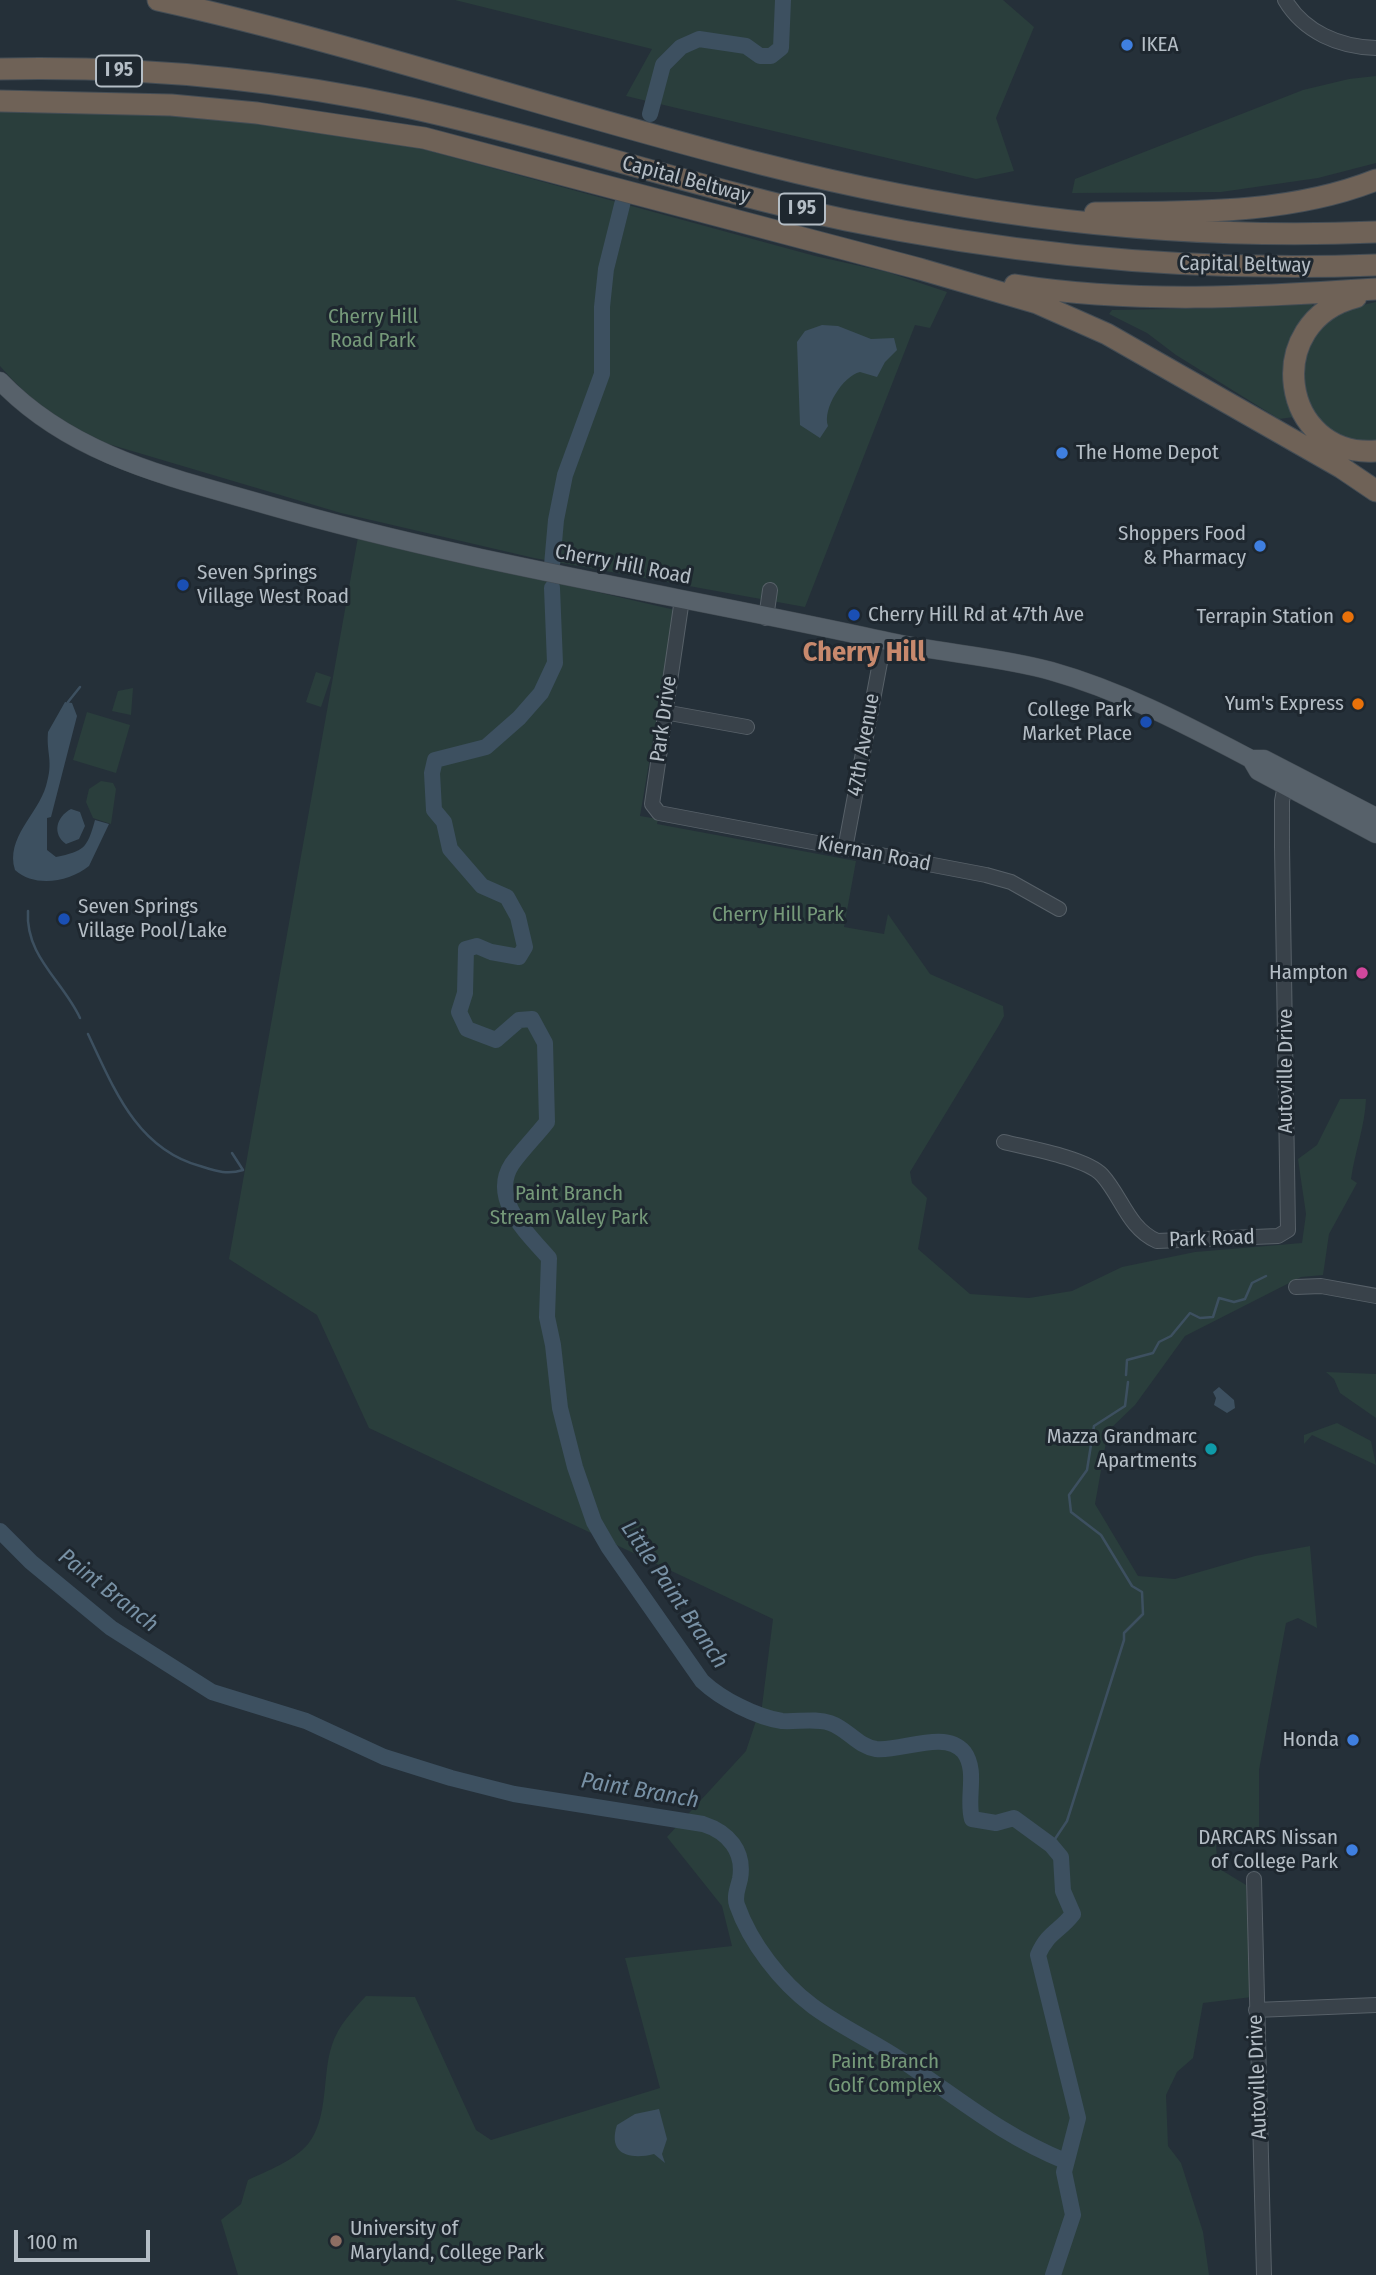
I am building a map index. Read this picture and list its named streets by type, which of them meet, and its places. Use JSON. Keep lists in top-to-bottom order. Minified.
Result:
{"streets":{"highway":["I 95","Capital Beltway"],"main road":["Cherry Hill Road"],"street":["Park Drive","47th Avenue","Kiernan Road","Autoville Drive","Park Road"]},"crossings":[["Cherry Hill Road","Park Drive"],["Cherry Hill Road","47th Avenue"],["Cherry Hill Road","Autoville Drive"],["Park Drive","Kiernan Road"],["47th Avenue","Kiernan Road"],["Autoville Drive","Park Road"]],"districts":["Cherry Hill"],"water":["Paint Branch","Little Paint Branch"],"parks":["Cherry Hill Road Park","Cherry Hill Park","Paint Branch Stream Valley Park","Paint Branch Golf Complex"],"places":["IKEA","The Home Depot","Shoppers Food & Pharmacy","Seven Springs Village West Road","Cherry Hill Rd at 47th Ave","Terrapin Station","Yum's Express","College Park Market Place","Seven Springs Village Pool/Lake","Hampton","Mazza Grandmarc Apartments","Honda","DARCARS Nissan of College Park","University of Maryland, College Park"],"scale_bar":"100 m"}
